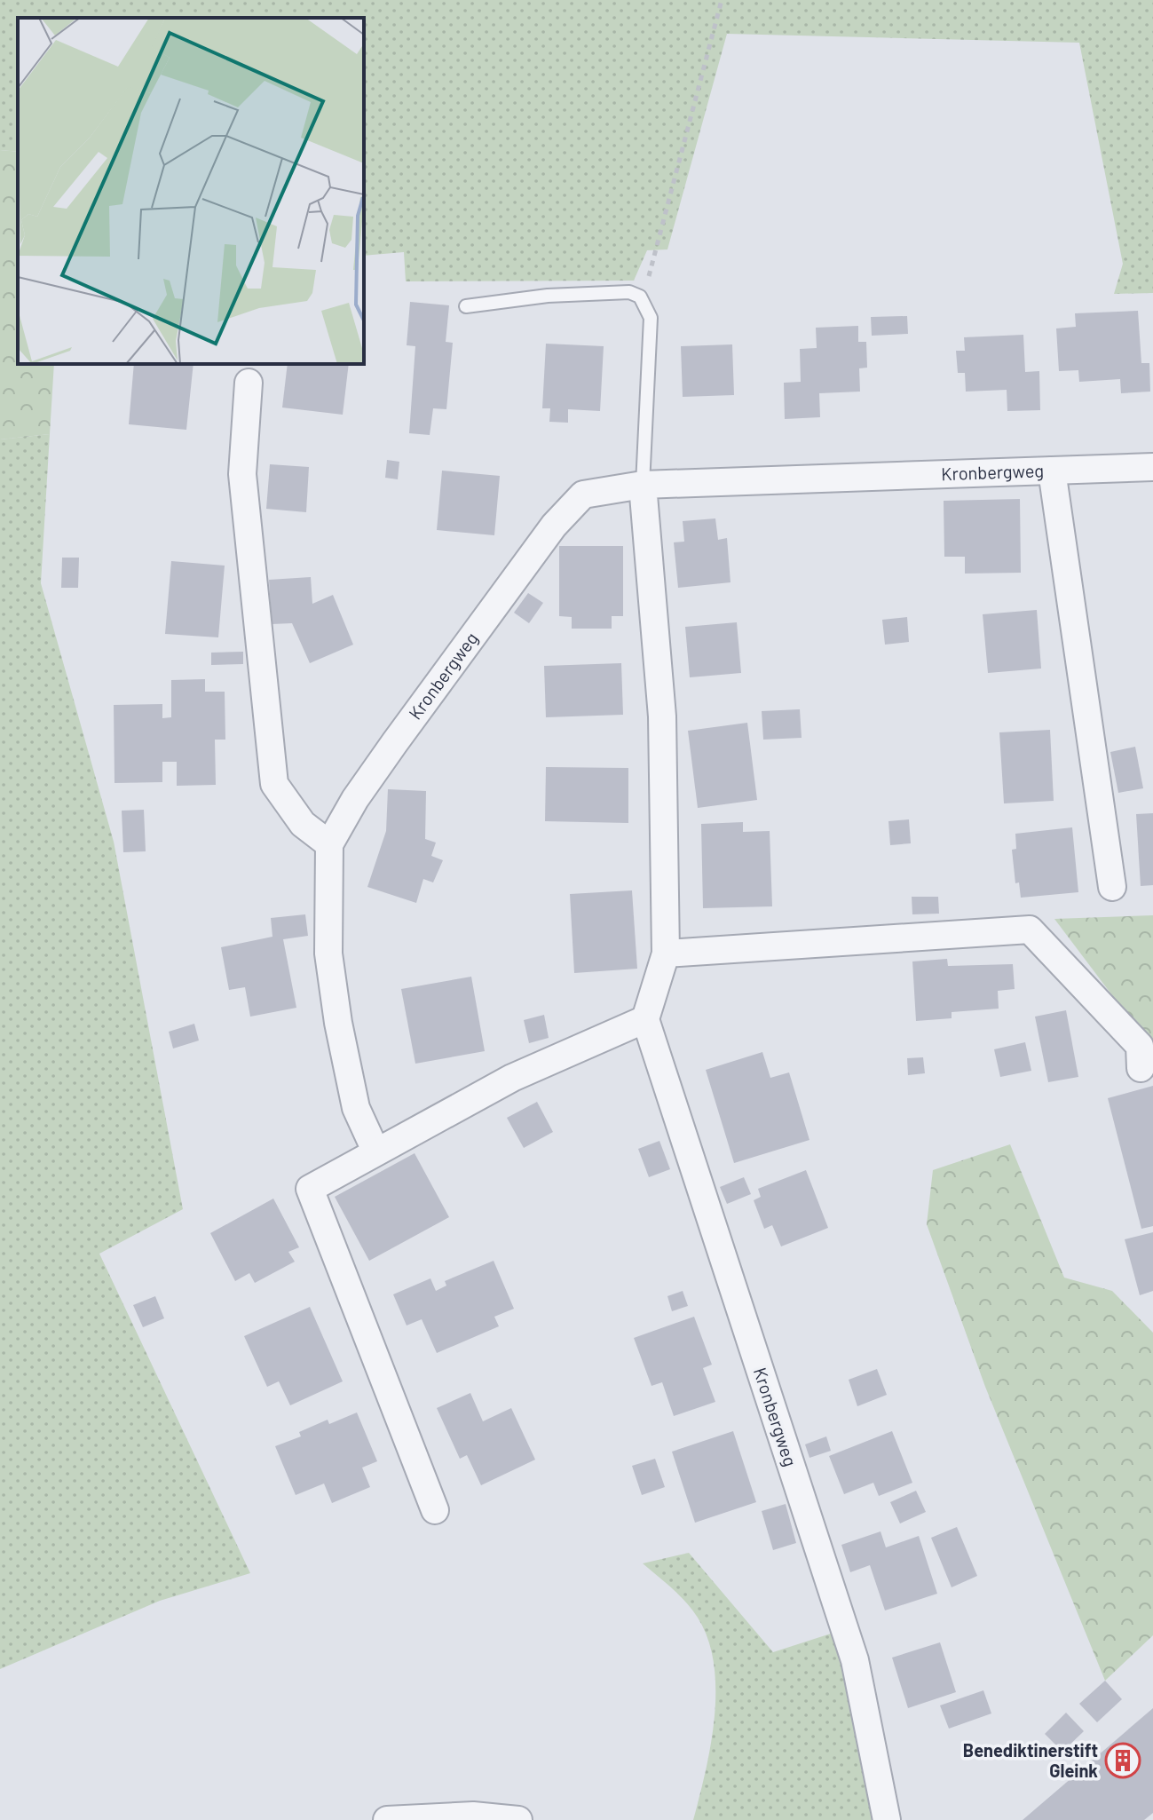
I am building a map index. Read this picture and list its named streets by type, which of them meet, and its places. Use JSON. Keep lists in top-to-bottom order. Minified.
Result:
{"streets":{"street":["Kronbergweg"]},"places":{"building":["Benediktinerstift Gleink"]}}
